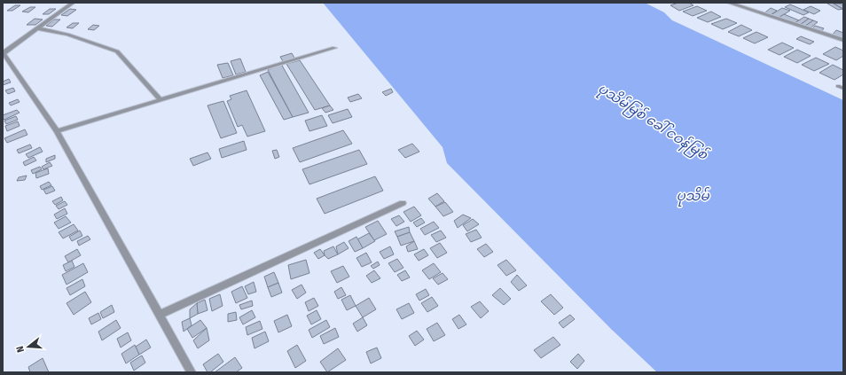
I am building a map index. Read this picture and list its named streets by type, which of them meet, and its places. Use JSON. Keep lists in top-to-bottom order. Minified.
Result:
{"water":["ပုသိမ်မြစ် ခေါ် ငဝန်မြစ်","ပုသိမ်"],"north":"left"}
